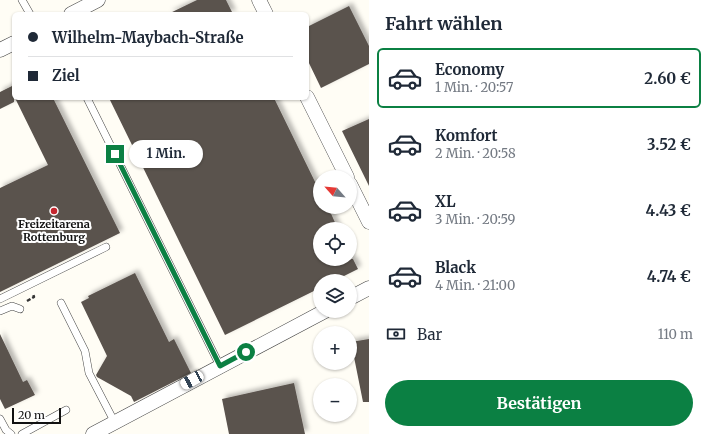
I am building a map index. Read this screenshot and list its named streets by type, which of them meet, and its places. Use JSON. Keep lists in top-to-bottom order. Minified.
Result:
{"places":["Freizeitarena Rottenburg"],"scale_bar":"20 m","north":"top left","page":{"heading":"Fahrt wählen","banner":["Wilhelm-Maybach-Straße","Ziel"],"list":[{"name":"Economy","note":"1 Min. · 20:57","value":"2.60 €"},{"name":"Komfort","note":"2 Min. · 20:58","value":"3.52 €"},{"name":"XL","note":"3 Min. · 20:59","value":"4.43 €"},{"name":"Black","note":"4 Min. · 21:00","value":"4.74 €"}],"bubble":"1 Min.","map_buttons":["+","−"],"pay":["Bar","110 m"],"buttons":"Bestätigen","scale":"20 m"}}
